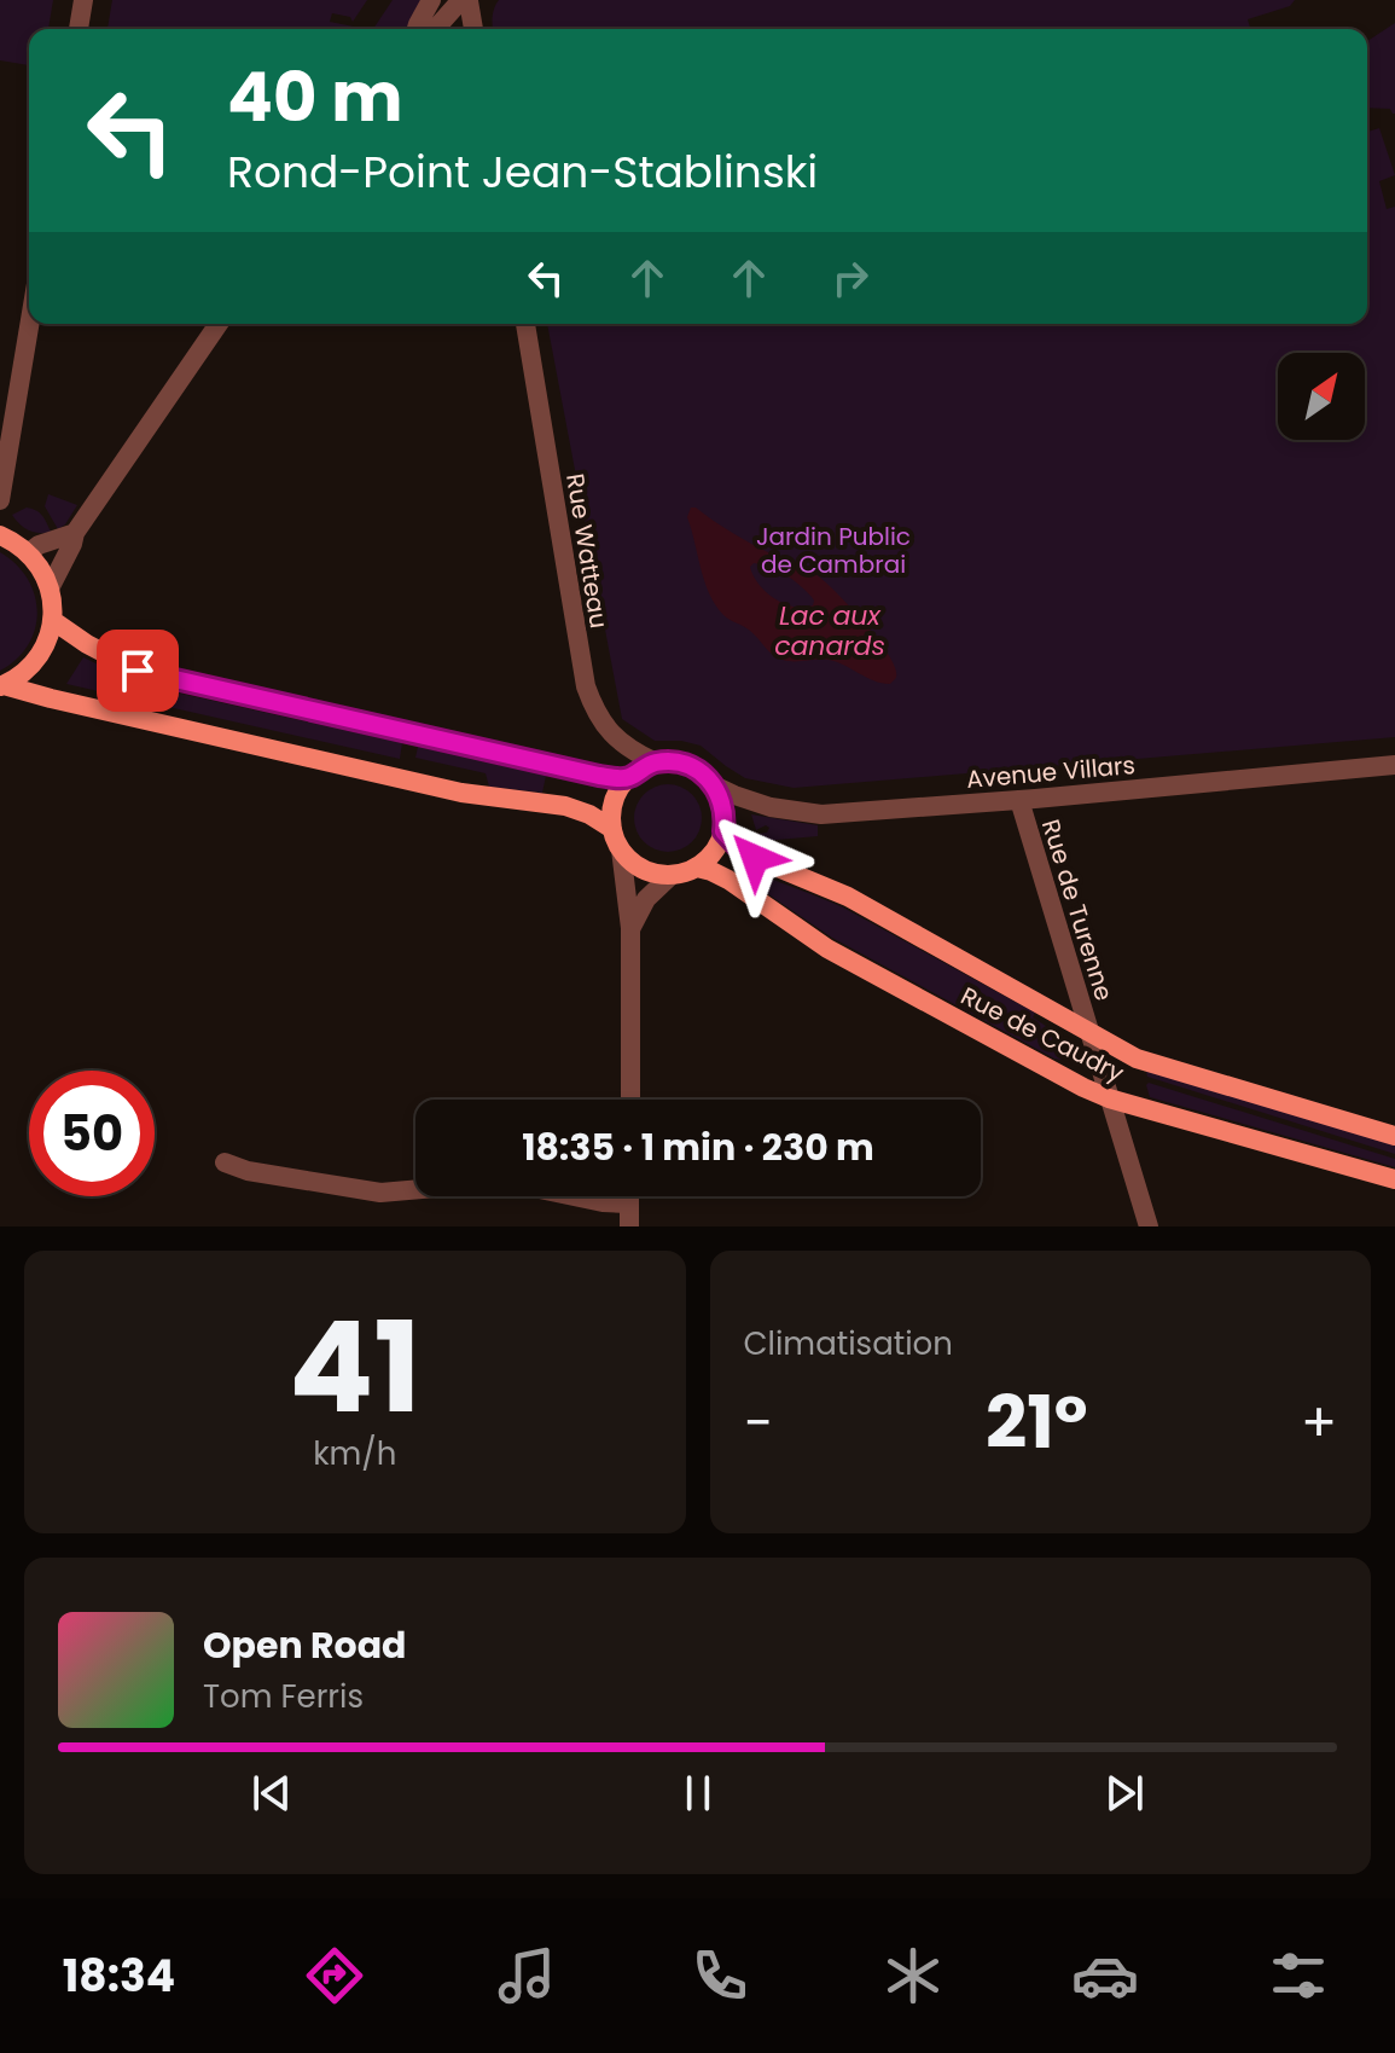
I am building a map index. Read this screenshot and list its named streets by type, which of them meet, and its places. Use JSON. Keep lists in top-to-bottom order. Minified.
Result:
{"streets":{"main road":["Rue de Caudry"],"street":["Rue Watteau","Avenue Villars","Rue de Turenne"]},"crossings":[["Rue Watteau","Avenue Villars"],["Rue Watteau","Rue de Caudry"],["Avenue Villars","Rue de Turenne"],["Avenue Villars","Rue de Caudry"],["Rue de Turenne","Rue de Caudry"]],"water":["Lac aux canards"],"parks":["Jardin Public de Cambrai"],"north":"top right","page":{"turn":["40 m","Rond-Point Jean-Stablinski"],"limit":"50","trip":"18:35 · 1 min · 230 m","tile":[["41","km/h"],"Climatisation"],"heat":["−","21°","+"],"song":["Open Road","Tom Ferris"],"tabs":"18:34"}}
